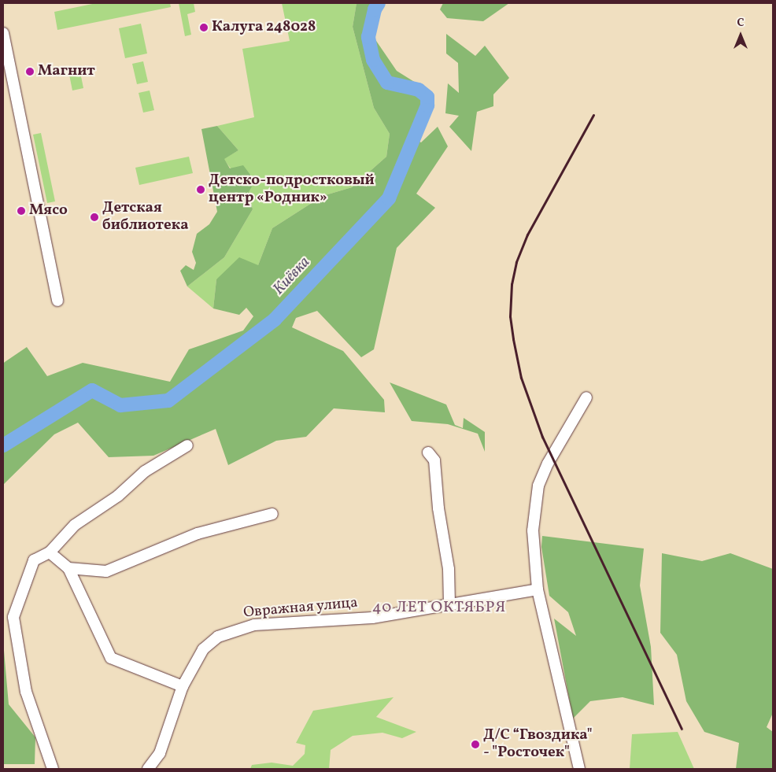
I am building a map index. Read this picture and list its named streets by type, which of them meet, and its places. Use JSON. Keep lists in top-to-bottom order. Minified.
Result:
{"streets":{"street":["Овражная улица"]},"districts":["40 ЛЕТ ОКТЯБРЯ"],"water":["Киёвка"],"places":["Калуга 248028","Магнит","Детско-подростковый центр «Родник»","Мясо","Детская библиотека","Д/С “Гвоздика\" - \"Росточек\""],"north":"top"}
